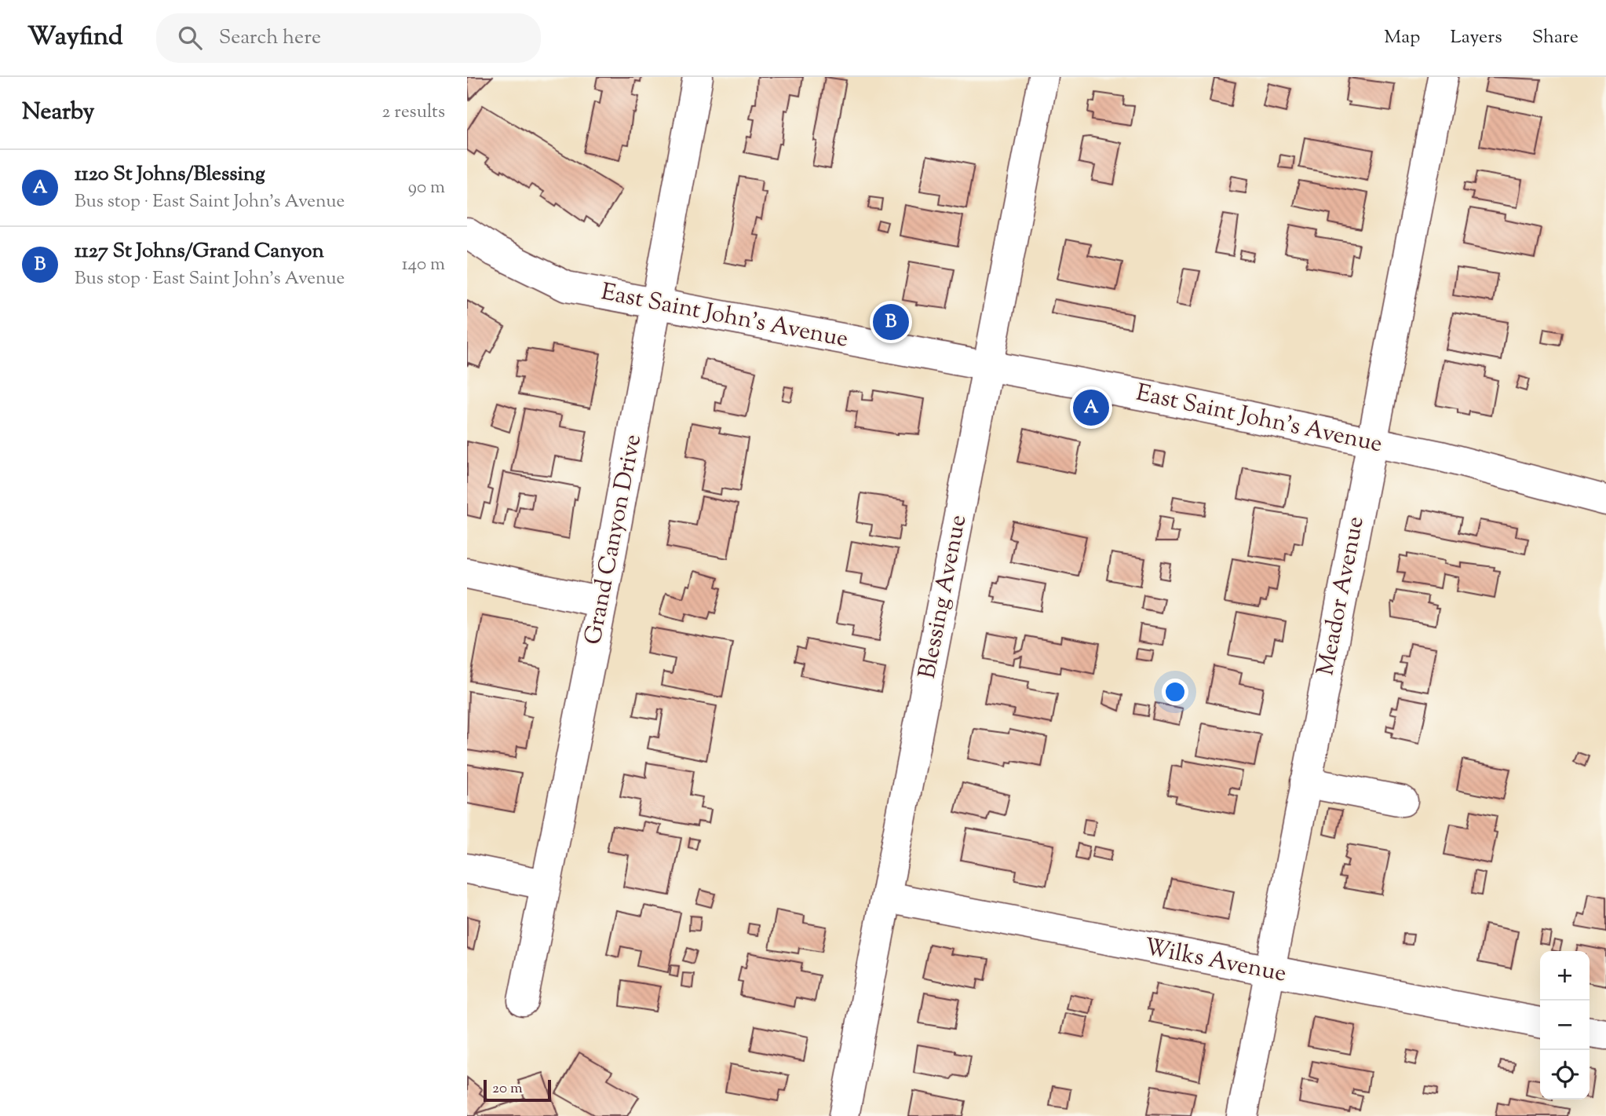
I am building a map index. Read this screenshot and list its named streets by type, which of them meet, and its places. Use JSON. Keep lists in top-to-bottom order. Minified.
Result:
{"streets":{"street":["East Saint John's Avenue","Grand Canyon Drive","Meador Avenue","Blessing Avenue","Wilks Avenue"]},"crossings":[["East Saint John's Avenue","Grand Canyon Drive"],["East Saint John's Avenue","Meador Avenue"],["East Saint John's Avenue","Blessing Avenue"],["Meador Avenue","Wilks Avenue"],["Blessing Avenue","Wilks Avenue"]],"scale_bar":"20 m","page":{"header":"Wayfind","search":"Search here","nav":["Map","Layers","Share"],"heading":["Nearby","2 results"],"list":[{"mark":"A","name":"1120 St Johns/Blessing","note":"Bus stop · East Saint John's Avenue","value":"90 m"},{"mark":"B","name":"1127 St Johns/Grand Canyon","note":"Bus stop · East Saint John's Avenue","value":"140 m"}],"pins":["B","A"],"map_buttons":["+","−"],"scale":"20 m"}}
